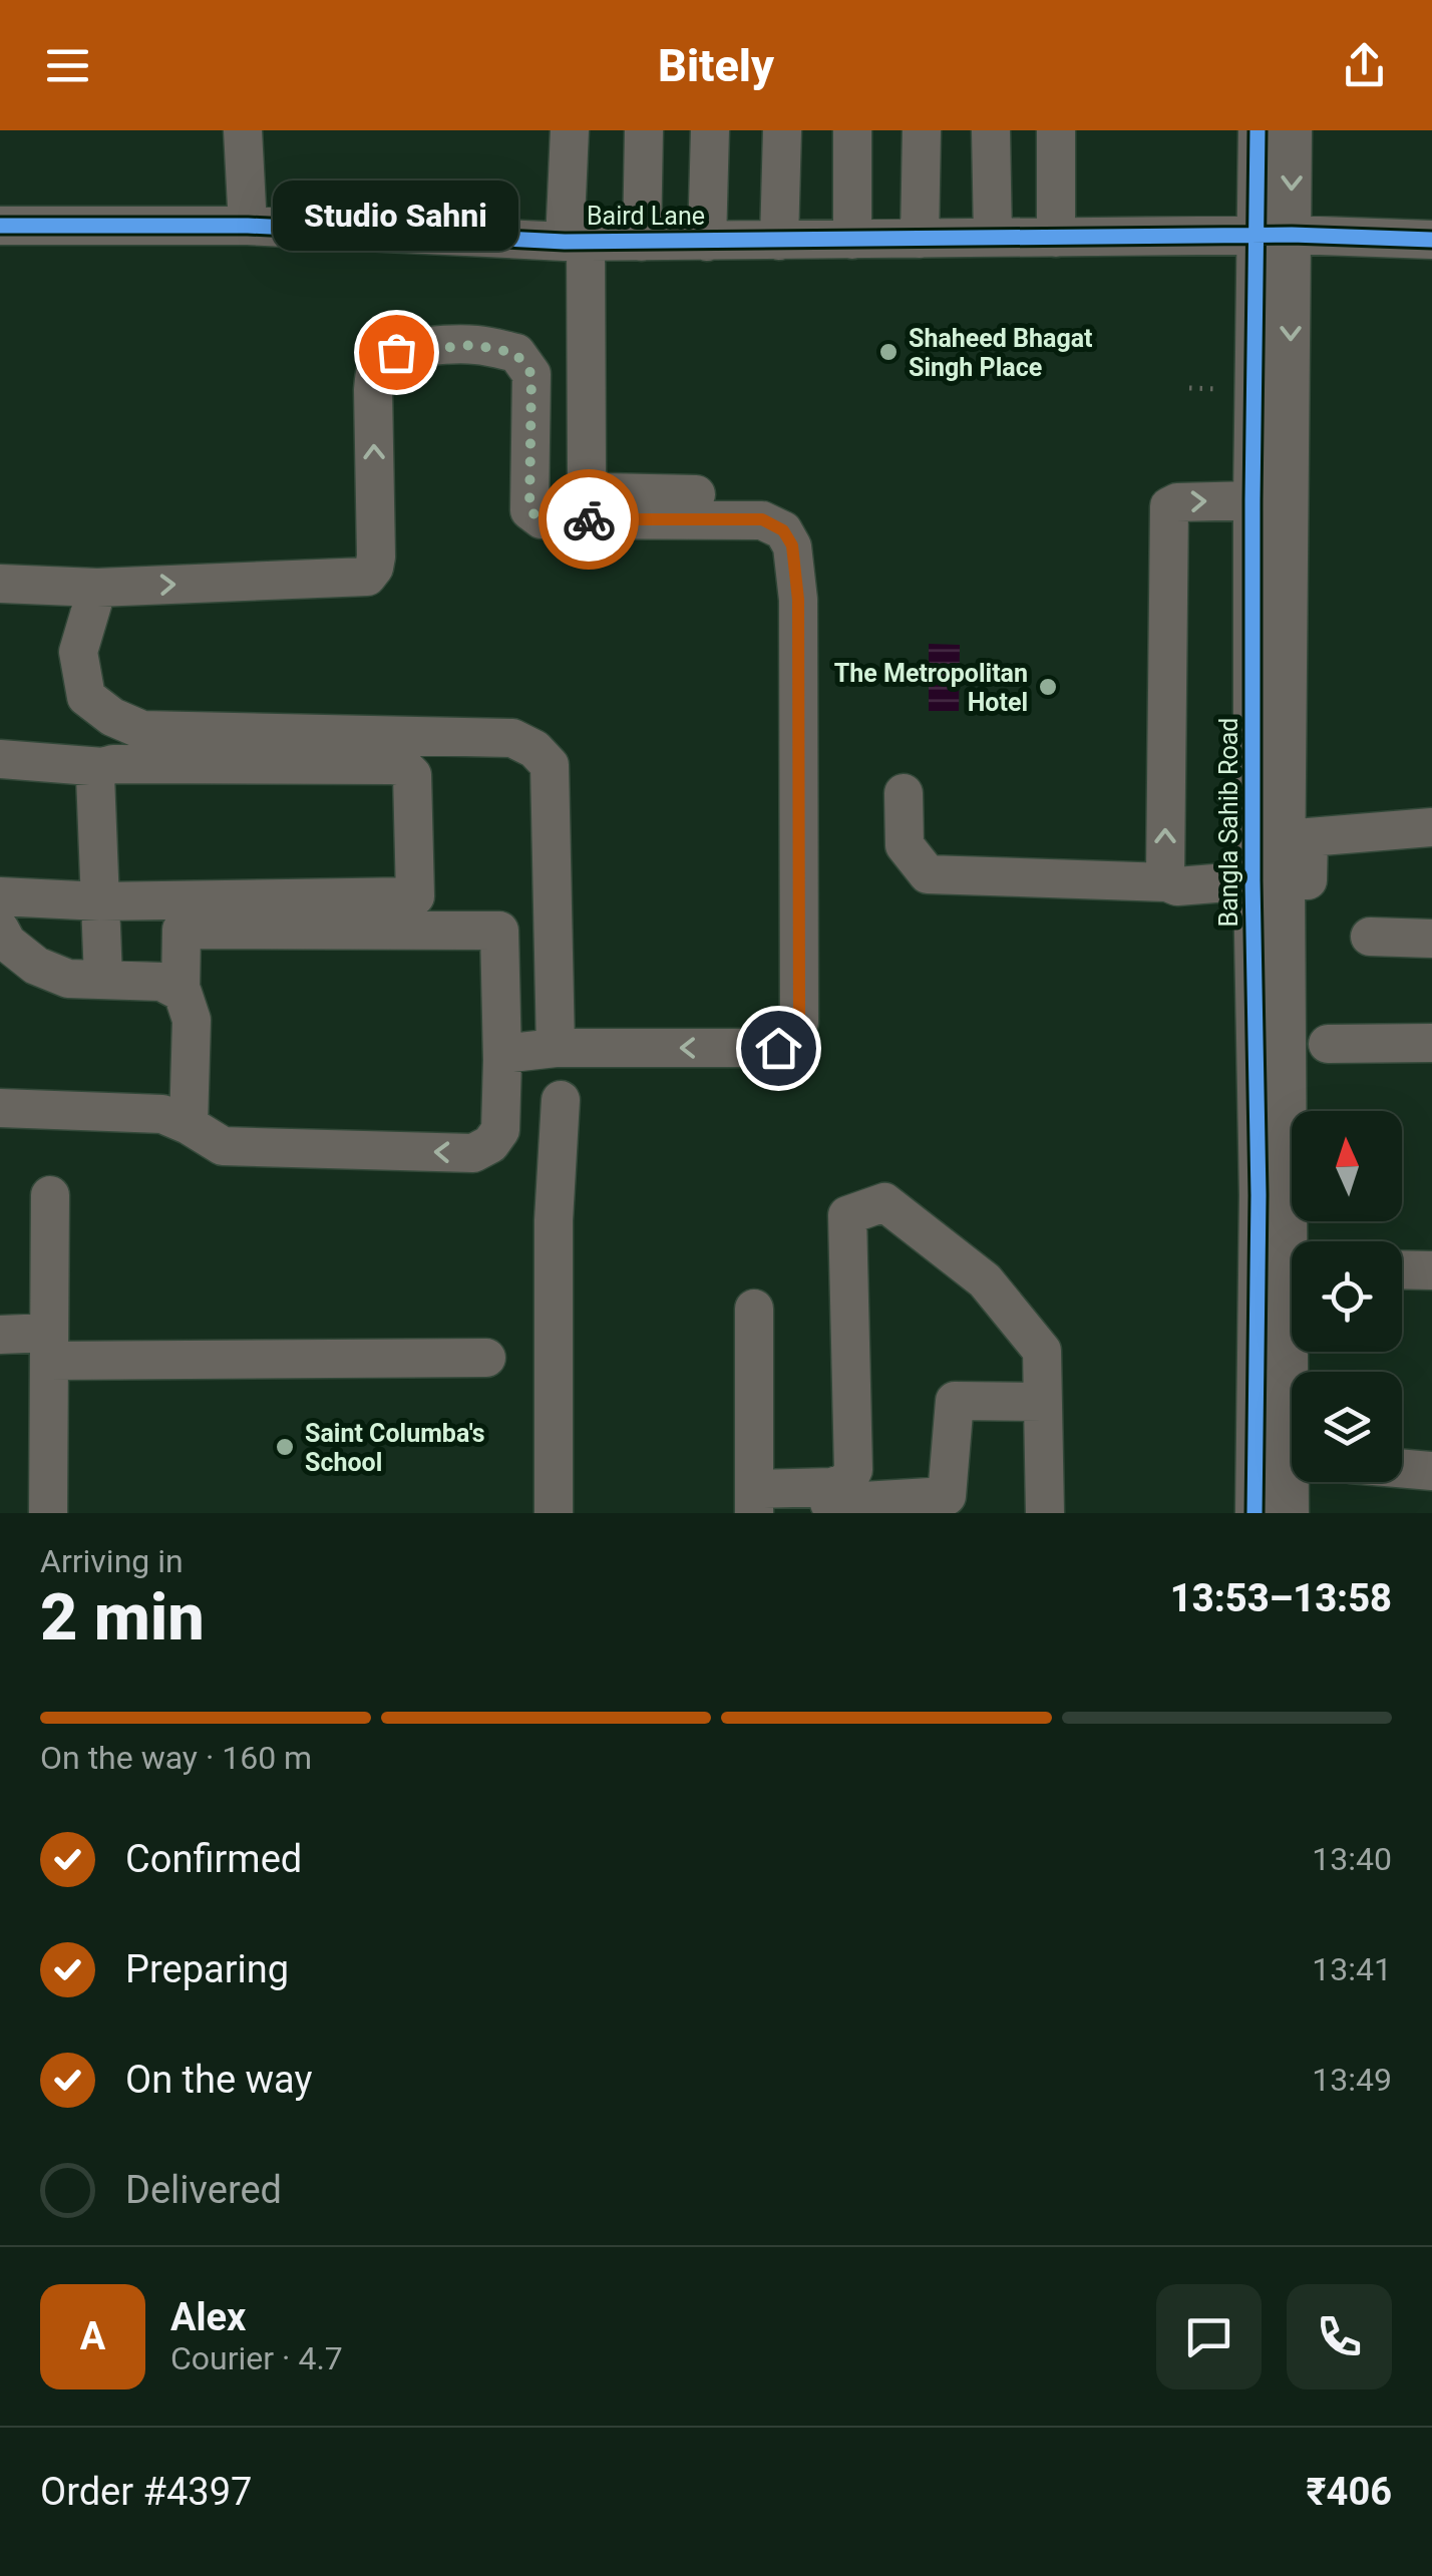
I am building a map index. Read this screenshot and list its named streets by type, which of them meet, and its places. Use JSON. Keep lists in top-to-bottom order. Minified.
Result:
{"streets":{"street":["Baird Lane","Bangla Sahib Road"]},"crossings":[["Baird Lane","Bangla Sahib Road"]],"places":["Studio Sahni","Shaheed Bhagat Singh Place","The Metropolitan Hotel","Saint Columba's School"],"north":"top","page":{"header":"Bitely","bubble":"Studio Sahni","heading":["2 min","Arriving in","13:53–13:58"],"panel":["Alex","Courier · 4.7","Order #4397","₹406"],"bar":"On the way · 160 m","list":[["Confirmed","13:40"],["Preparing","13:41"],["On the way","13:49"],"Delivered"],"round":"A"}}
